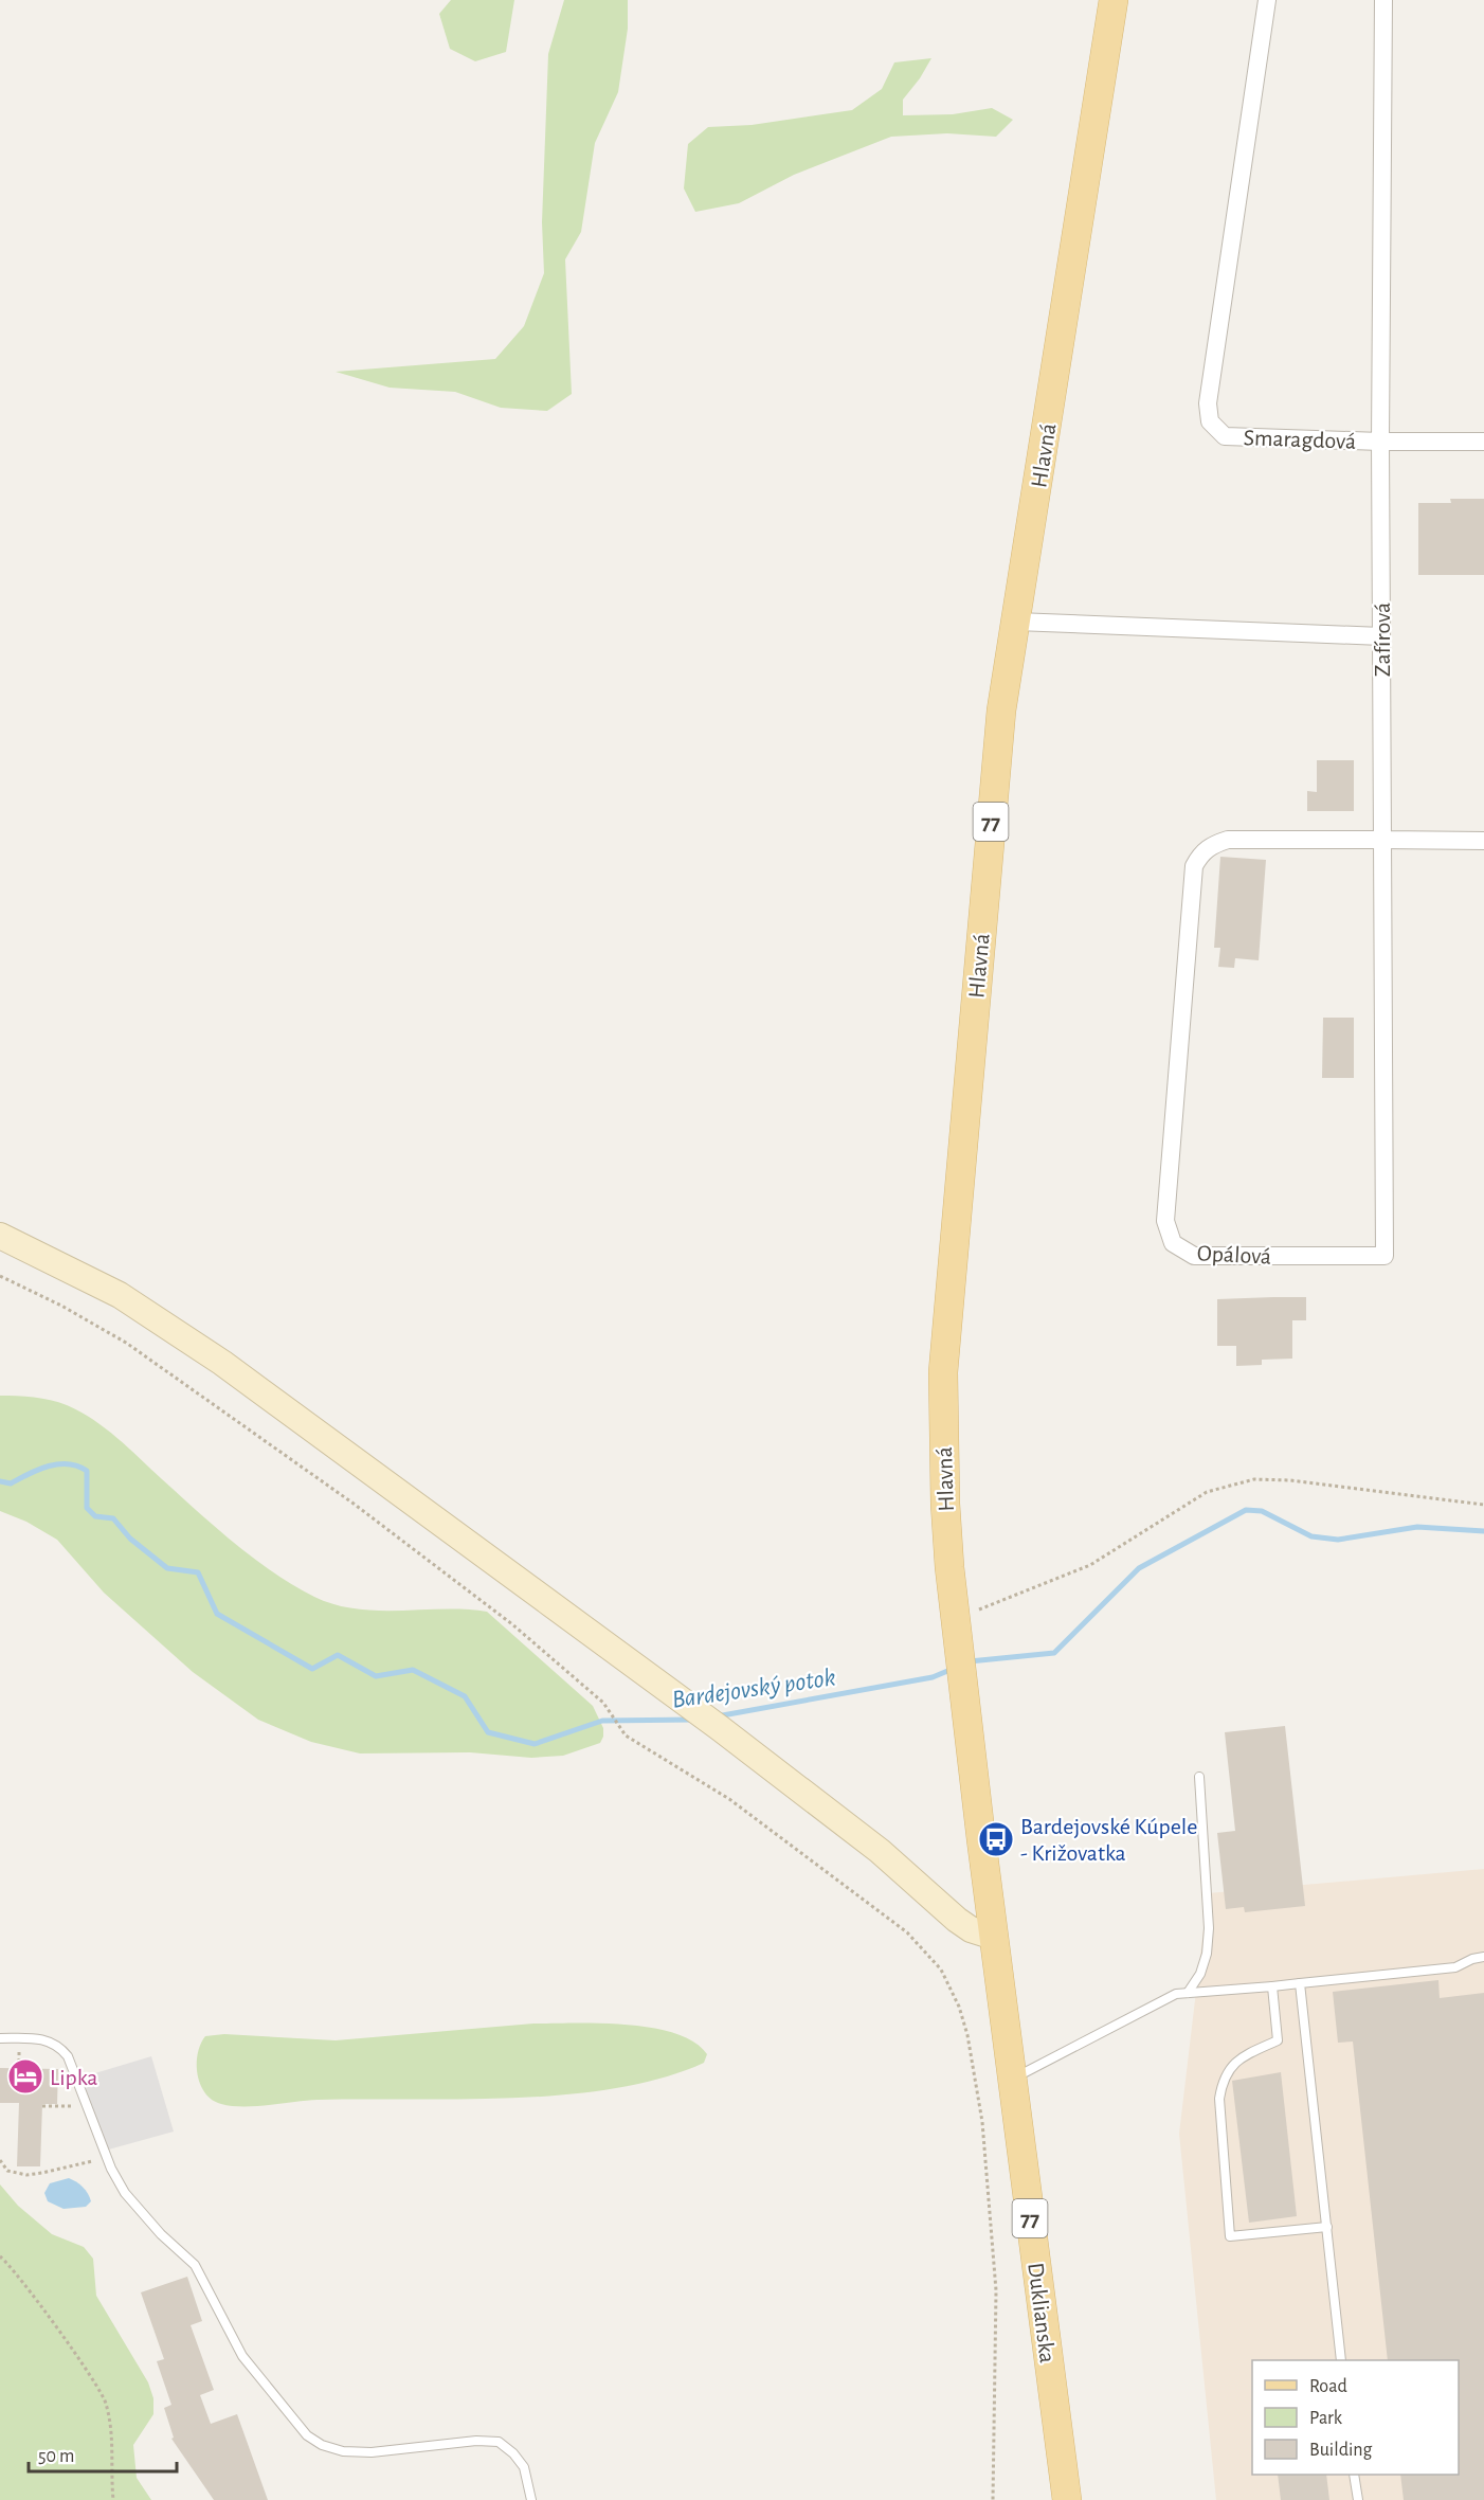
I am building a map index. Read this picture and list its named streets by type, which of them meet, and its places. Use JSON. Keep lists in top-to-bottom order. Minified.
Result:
{"streets":{"main road":["Hlavná","77","Duklianska"],"street":["Smaragdová","Zafírová","Opálová"]},"crossings":[["Smaragdová","Zafírová"],["Hlavná","Duklianska"],["Zafírová","Opálová"]],"water":["Bardejovský potok"],"places":{"bus stop":["Bardejovské Kúpele - Križovatka"],"hotel":["Lipka"]},"legend":["Road","Park","Building"],"scale_bar":"50 m"}
